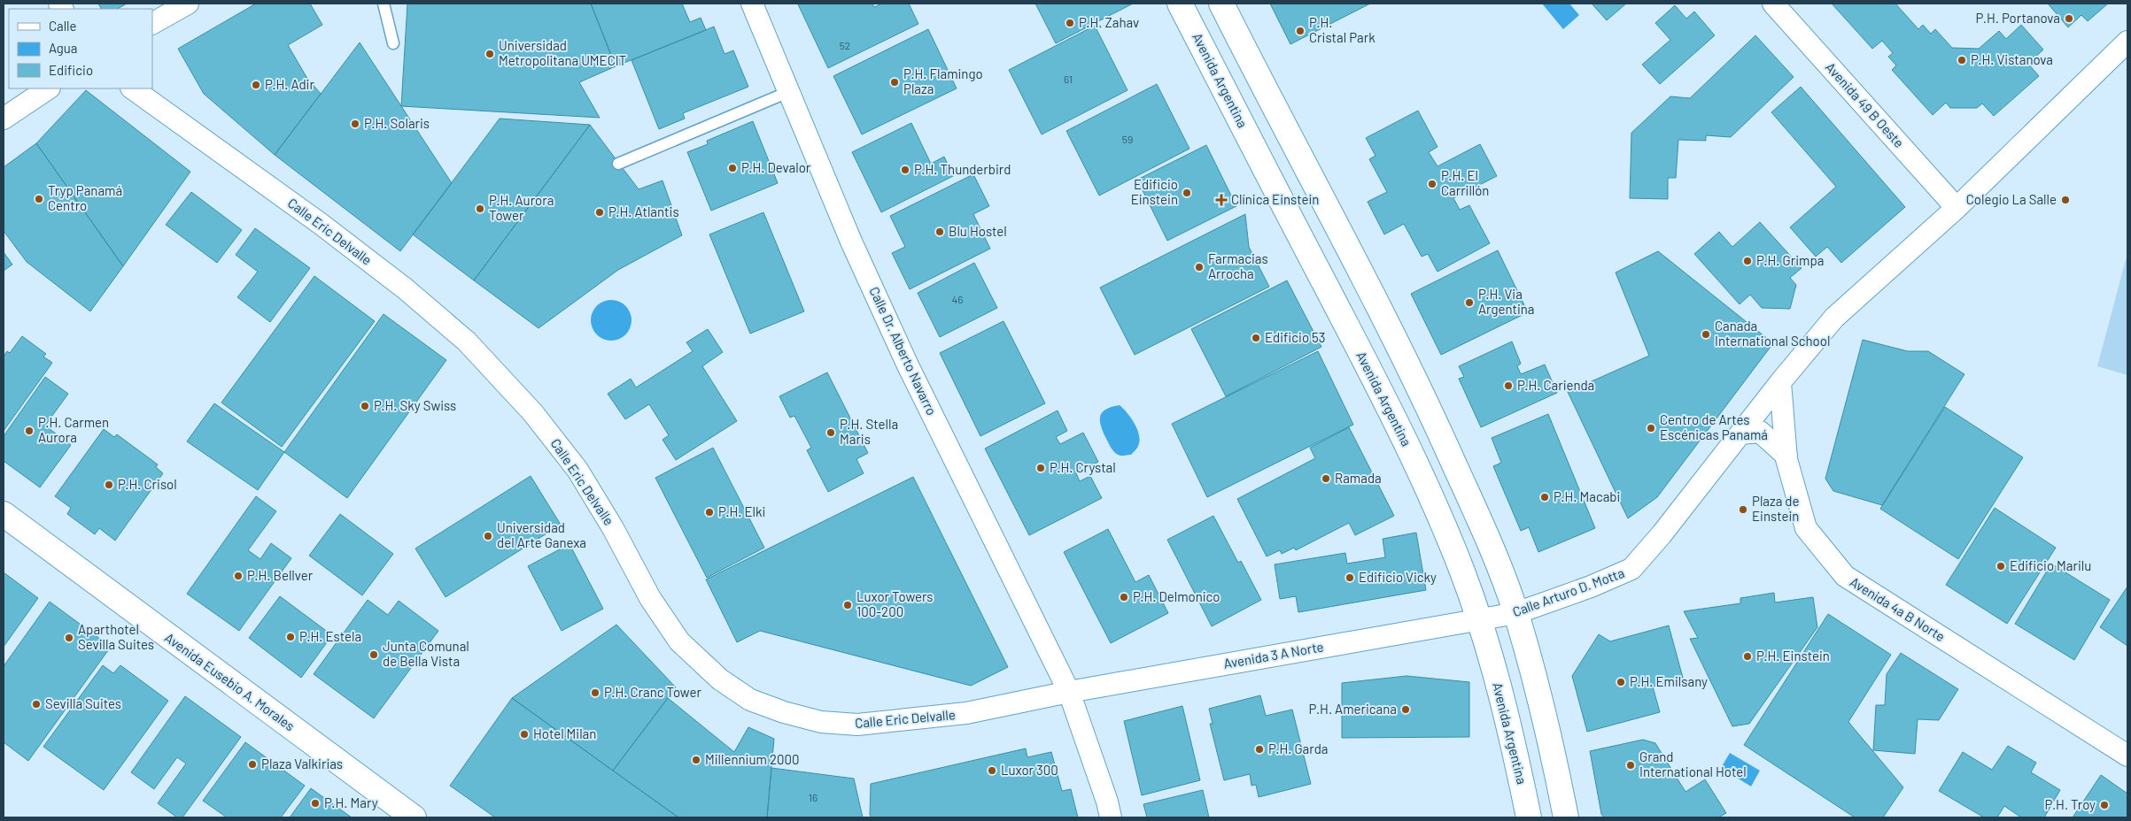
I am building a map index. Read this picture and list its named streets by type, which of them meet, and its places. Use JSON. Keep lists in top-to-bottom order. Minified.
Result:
{"streets":{"street":["Avenida Argentina","Avenida 49 B Oeste","Calle Eric Delvalle","Calle Dr. Alberto Navarro","Calle Arturo D. Motta","Avenida 4a B Norte","Avenida 3 A Norte","Avenida Eusebio A. Morales"]},"crossings":[["Avenida Argentina","Calle Arturo D. Motta"],["Avenida Argentina","Avenida 3 A Norte"],["Calle Eric Delvalle","Calle Dr. Alberto Navarro"],["Calle Eric Delvalle","Avenida 3 A Norte"],["Calle Dr. Alberto Navarro","Avenida 3 A Norte"],["Calle Arturo D. Motta","Avenida 3 A Norte"]],"places":{"other":["P.H. Portanova","P.H. Zahav","P.H. Cristal Park","Universidad Metropolitana UMECIT","P.H. Vistanova","P.H. Flamingo Plaza","P.H. Adir","P.H. Solaris","P.H. Devalor","P.H. Thunderbird","P.H. El Carrillón","Edificio Einstein","Tryp Panamá Centro","Colegio La Salle","P.H. Aurora Tower","P.H. Atlantis","Blu Hostel","P.H. Grimpa","Farmacias Arrocha","P.H. Via Argentina","Canada International School","Edificio 53","P.H. Carienda","P.H. Sky Swiss","Centro de Artes Escénicas Panamá","P.H. Carmen Aurora","P.H. Stella Maris","P.H. Crystal","Ramada","P.H. Crisol","P.H. Macabi","Plaza de Einstein","P.H. Elki","Universidad del Arte Ganexa","Edificio Marilu","P.H. Bellver","Edificio Vicky","P.H. Delmonico","Luxor Towers 100-200","P.H. Estela","Aparthotel Sevilla Suites","Junta Comunal de Bella Vista","P.H. Einstein","P.H. Emilsany","P.H. Cranc Tower","Sevilla Suites","P.H. Americana","Hotel Milan","P.H. Garda","Millennium 2000","Plaza Valkirias","Grand International Hotel","Luxor 300","P.H. Mary","P.H. Troy"],"health":["Clínica Einstein"]},"house_numbers":["52","61","59","46","16"],"legend":["Calle","Agua","Edificio"]}
